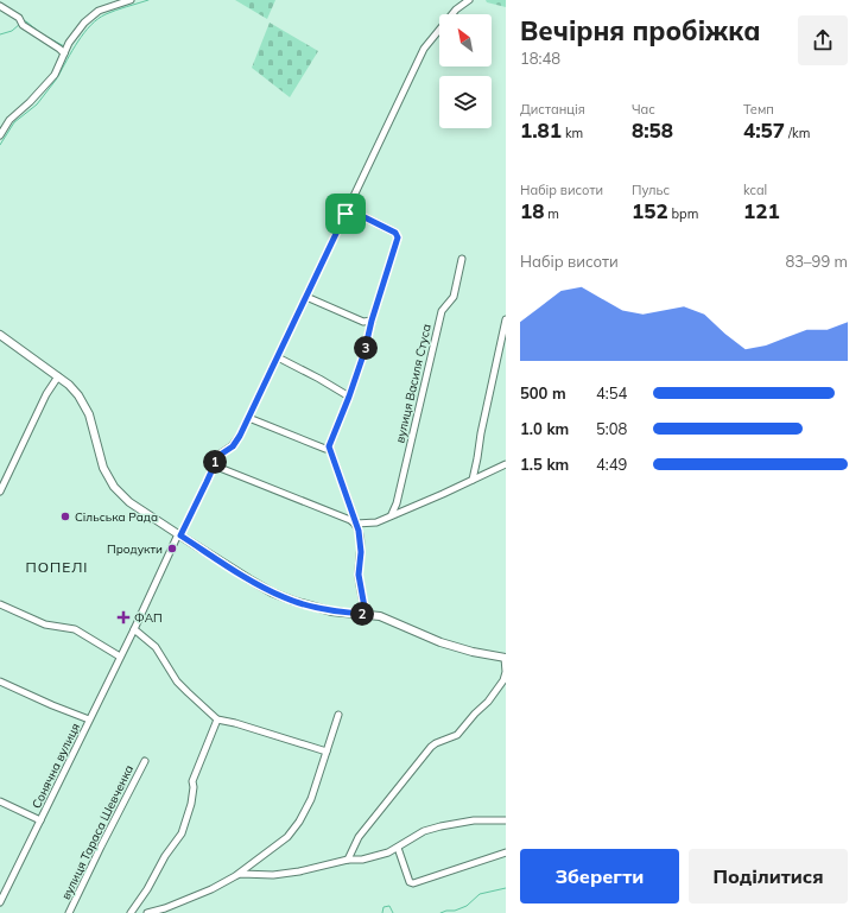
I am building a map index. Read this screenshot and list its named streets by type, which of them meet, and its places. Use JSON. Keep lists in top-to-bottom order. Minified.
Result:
{"streets":{"street":["вулиця Василя Стуса","Сонячна вулиця","вулиця Тараса Шевченка"]},"districts":["ПОПЕЛІ"],"places":{"other":["Сільська Рада","Продукти"],"health":["ФАП"]},"north":"top left","page":{"heading":["Вечірня пробіжка","18:48"],"stats":[["Дистанція","1.81 km"],["Час","8:58"],["Темп","4:57 /km"],["Набір висоти","18 m"],["Пульс","152 bpm"],["kcal","121"]],"chart":["Набір висоти","83–99 m"],"pins":["3","1","2"],"list":[{"name":"500 m","note":"4:54"},{"name":"1.0 km","note":"5:08"},{"name":"1.5 km","note":"4:49"}],"buttons":["Зберегти","Поділитися"]}}
